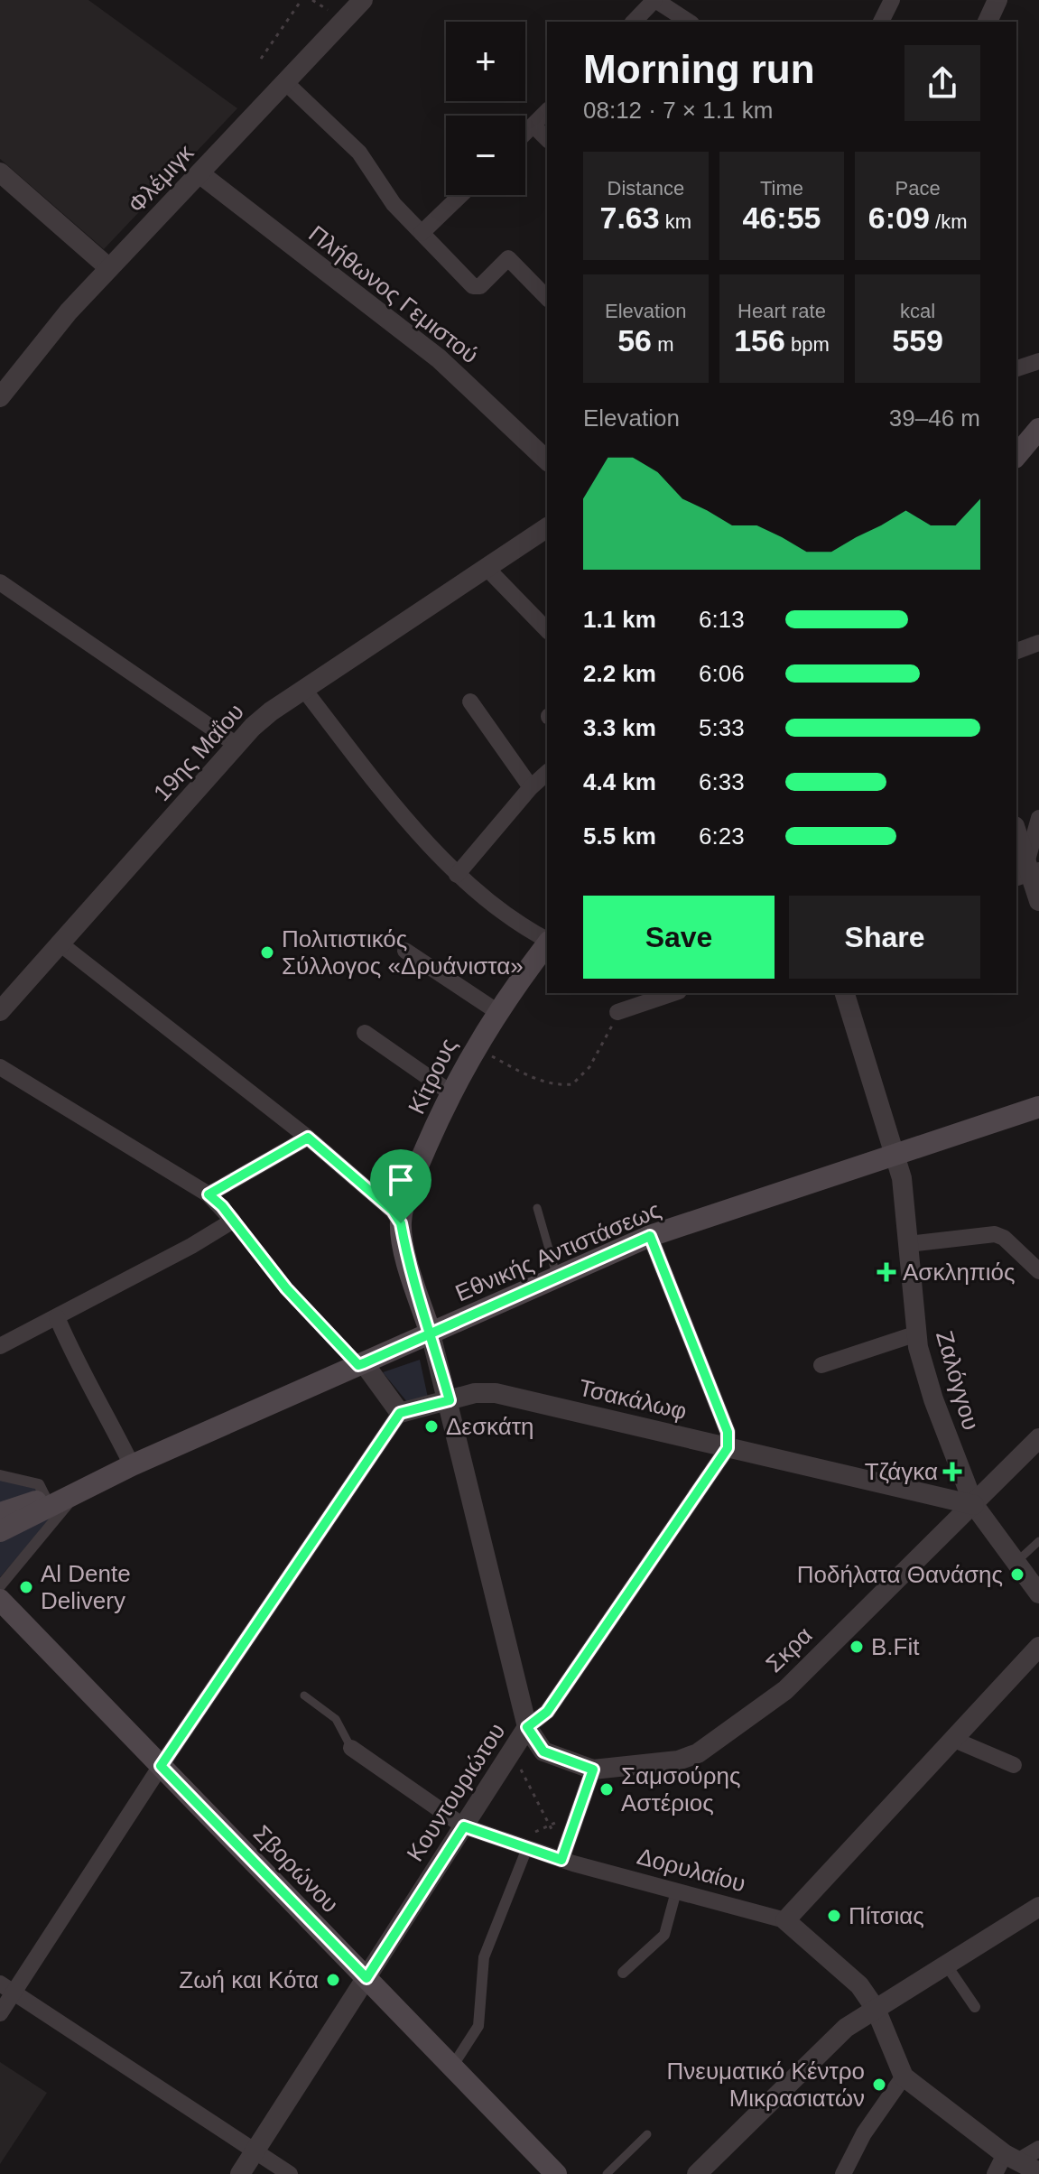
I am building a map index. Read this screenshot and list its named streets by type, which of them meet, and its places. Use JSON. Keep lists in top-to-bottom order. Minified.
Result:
{"streets":{"main road":["Κίτρους","Εθνικής Αντιστάσεως","Σβορώνου"],"street":["Φλέμιγκ","Πλήθωνος Γεμιστού","19ης Μαΐου","Ζαλόγγου","Τσακάλωφ","Σκρα","Κουντουριώτου","Δορυλαίου"]},"crossings":[["Φλέμιγκ","Πλήθωνος Γεμιστού"],["Κίτρους","Εθνικής Αντιστάσεως"],["Εθνικής Αντιστάσεως","Ζαλόγγου"],["Ζαλόγγου","Τσακάλωφ"],["Ζαλόγγου","Σκρα"],["Τσακάλωφ","Σκρα"],["Τσακάλωφ","Κουντουριώτου"],["Σκρα","Κουντουριώτου"],["Κουντουριώτου","Σβορώνου"],["Κουντουριώτου","Δορυλαίου"]],"places":{"other":["Πολιτιστικός Σύλλογος «Δρυάνιστα»","Δεσκάτη","Ποδήλατα Θανάσης","Al Dente Delivery","B.Fit","Σαμσούρης Αστέριος","Πίτσιας","Ζωή και Κότα","Πνευματικό Κέντρο Μικρασιατών"],"health":["Ασκληπιός","Τζάγκα"]},"page":{"map_buttons":["+","−"],"heading":["Morning run","08:12 · 7 × 1.1 km"],"stats":[["Distance","7.63 km"],["Time","46:55"],["Pace","6:09 /km"],["Elevation","56 m"],["Heart rate","156 bpm"],["kcal","559"]],"chart":["Elevation","39–46 m"],"list":[{"name":"1.1 km","note":"6:13"},{"name":"2.2 km","note":"6:06"},{"name":"3.3 km","note":"5:33"},{"name":"4.4 km","note":"6:33"},{"name":"5.5 km","note":"6:23"}],"buttons":["Save","Share"]}}
